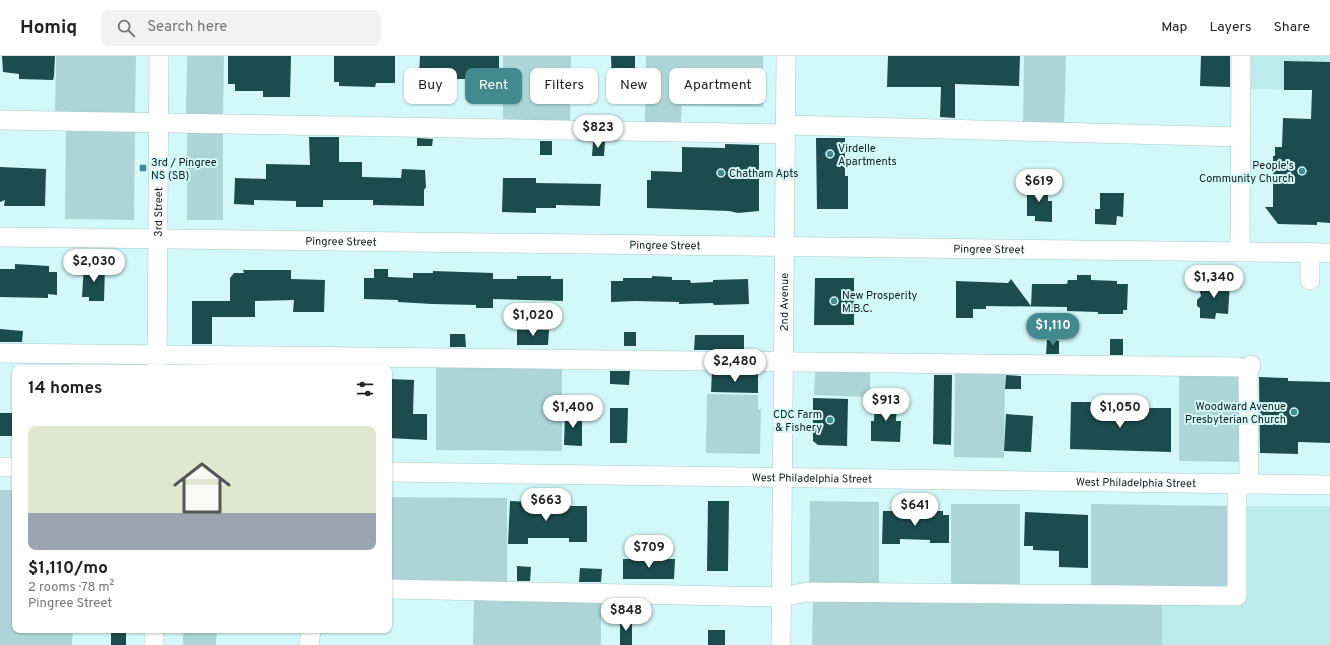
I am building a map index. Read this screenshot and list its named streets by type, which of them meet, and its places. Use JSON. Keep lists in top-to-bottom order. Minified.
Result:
{"streets":{"street":["3rd Street","Pingree Street","2nd Avenue","West Philadelphia Street"]},"crossings":[["3rd Street","Pingree Street"],["Pingree Street","2nd Avenue"],["2nd Avenue","West Philadelphia Street"]],"places":{"other":["Virdelle Apartments","People's Community Church","Chatham Apts","New Prosperity M.B.C.","Woodward Avenue Presbyterian Church","CDC Farm & Fishery"],"transit":["3rd / Pingree NS (SB)"]},"page":{"header":"Homiq","search":"Search here","nav":["Map","Layers","Share"],"chip":["Buy","Rent","Filters","New","Apartment"],"price":["$823","$619","$2,030","$1,340","$1,020","$1,110","$2,480","$913","$1,400","$1,050","$663","$641","$709","$848"],"heading":"14 homes","list":[{"name":"$1,110/mo","note":"2 rooms · 78 m² · Pingree Street"}]}}
